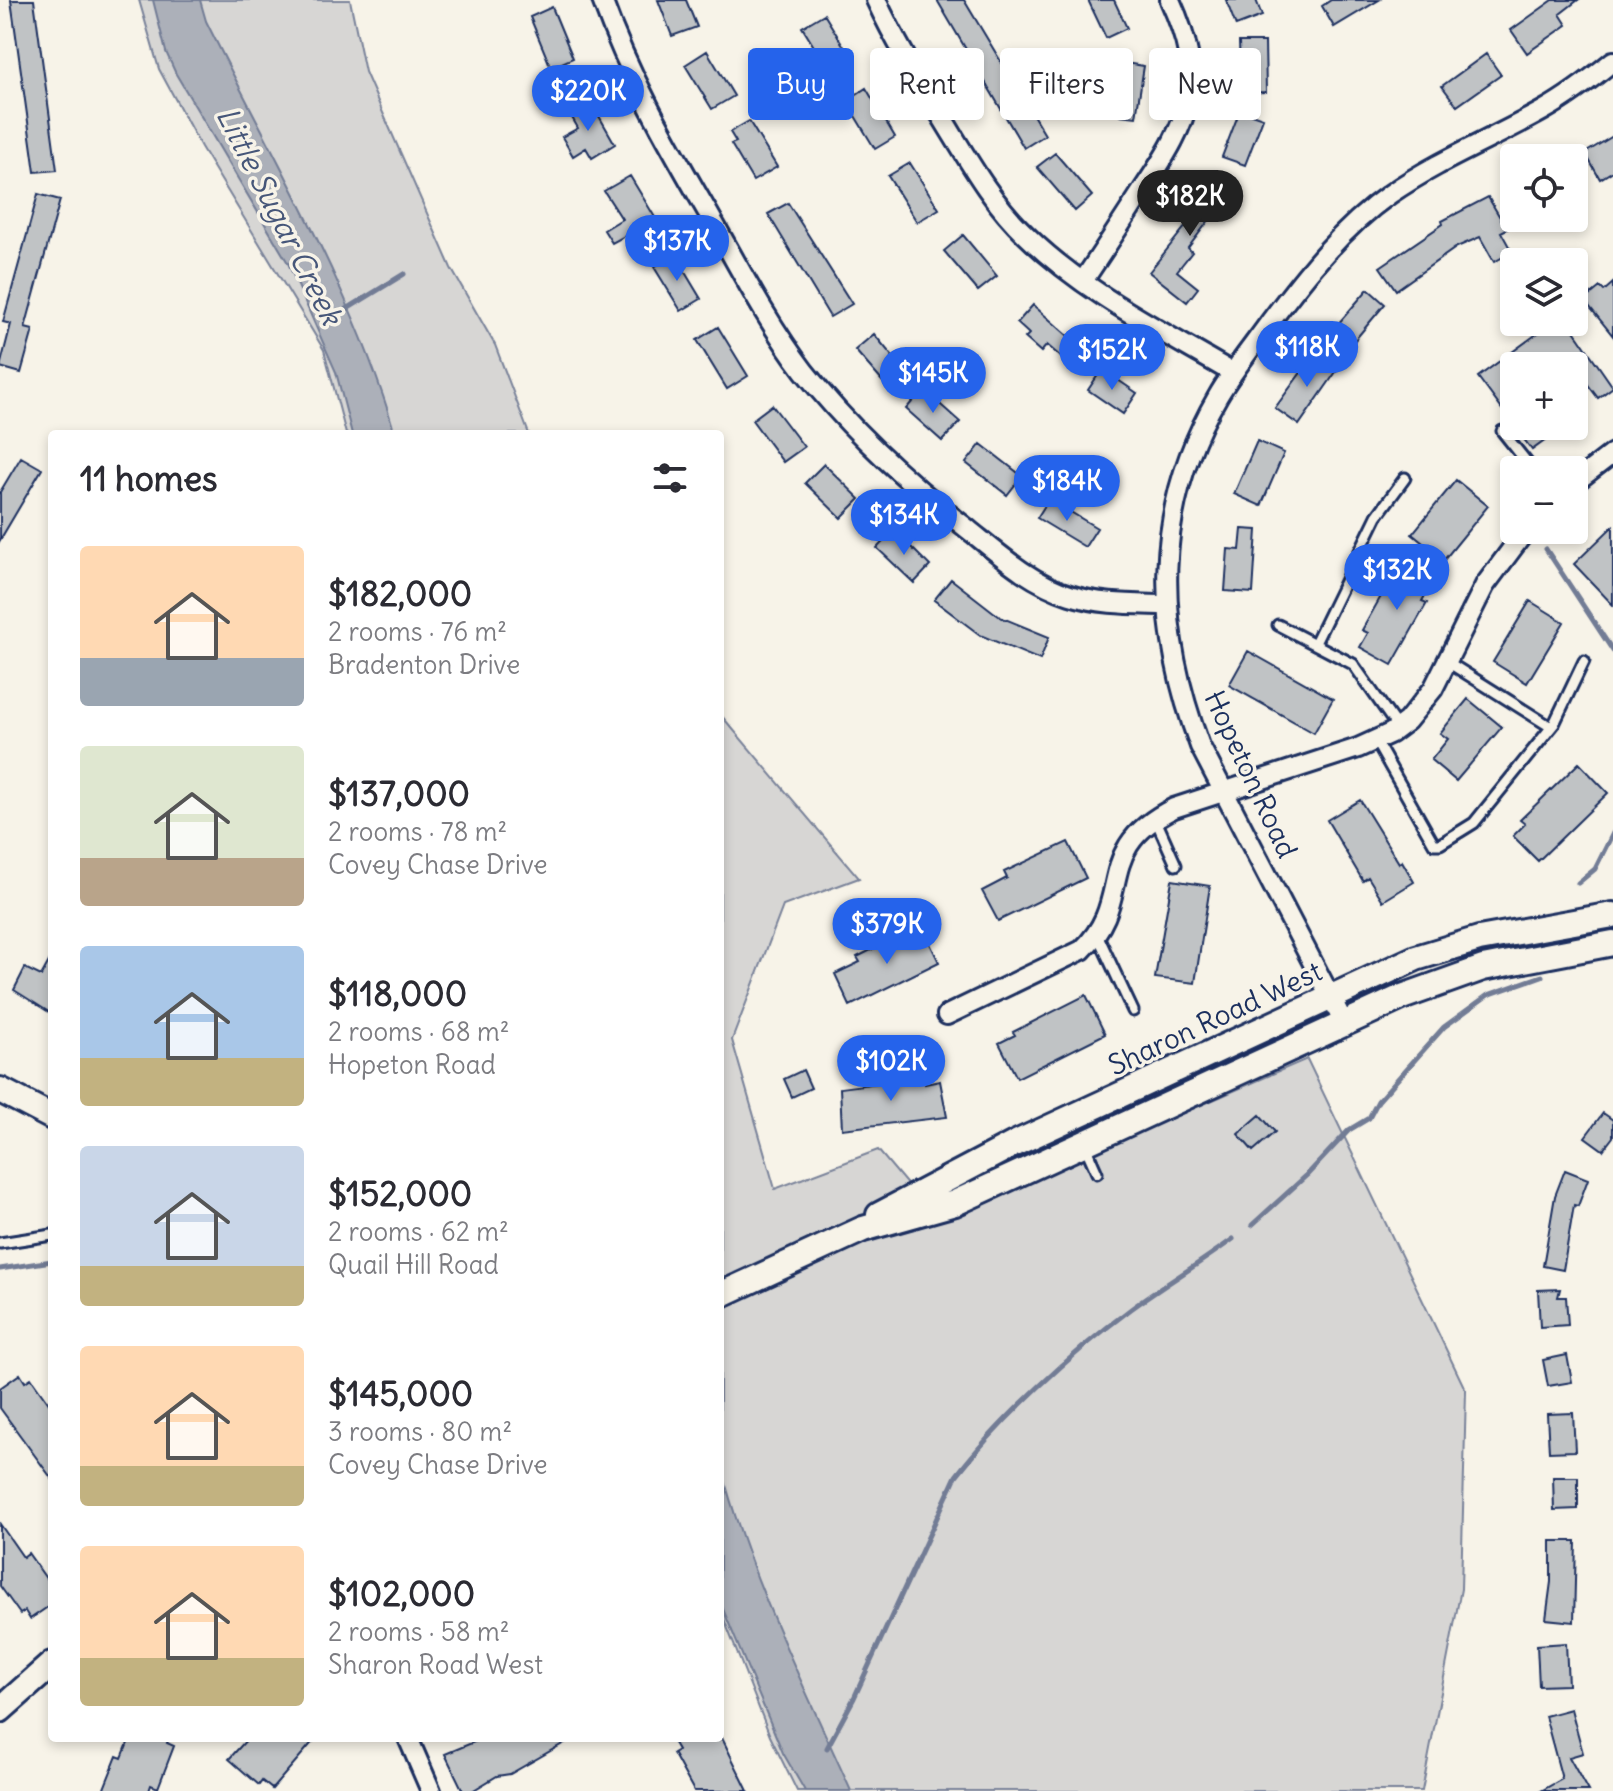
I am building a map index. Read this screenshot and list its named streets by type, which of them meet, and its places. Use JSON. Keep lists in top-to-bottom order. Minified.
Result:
{"streets":{"main road":["Sharon Road West"],"street":["Hopeton Road"]},"crossings":[["Hopeton Road","Sharon Road West"]],"water":["Little Sugar Creek"],"page":{"chip":["Buy","Rent","Filters","New"],"price":["$220K","$182K","$137K","$118K","$152K","$145K","$184K","$134K","$132K","$379K","$102K"],"map_buttons":["+","−"],"heading":"11 homes","list":[{"name":"$182,000","note":"2 rooms · 76 m² · Bradenton Drive"},{"name":"$137,000","note":"2 rooms · 78 m² · Covey Chase Drive"},{"name":"$118,000","note":"2 rooms · 68 m² · Hopeton Road"},{"name":"$152,000","note":"2 rooms · 62 m² · Quail Hill Road"},{"name":"$145,000","note":"3 rooms · 80 m² · Covey Chase Drive"},{"name":"$102,000","note":"2 rooms · 58 m² · Sharon Road West"}]}}
